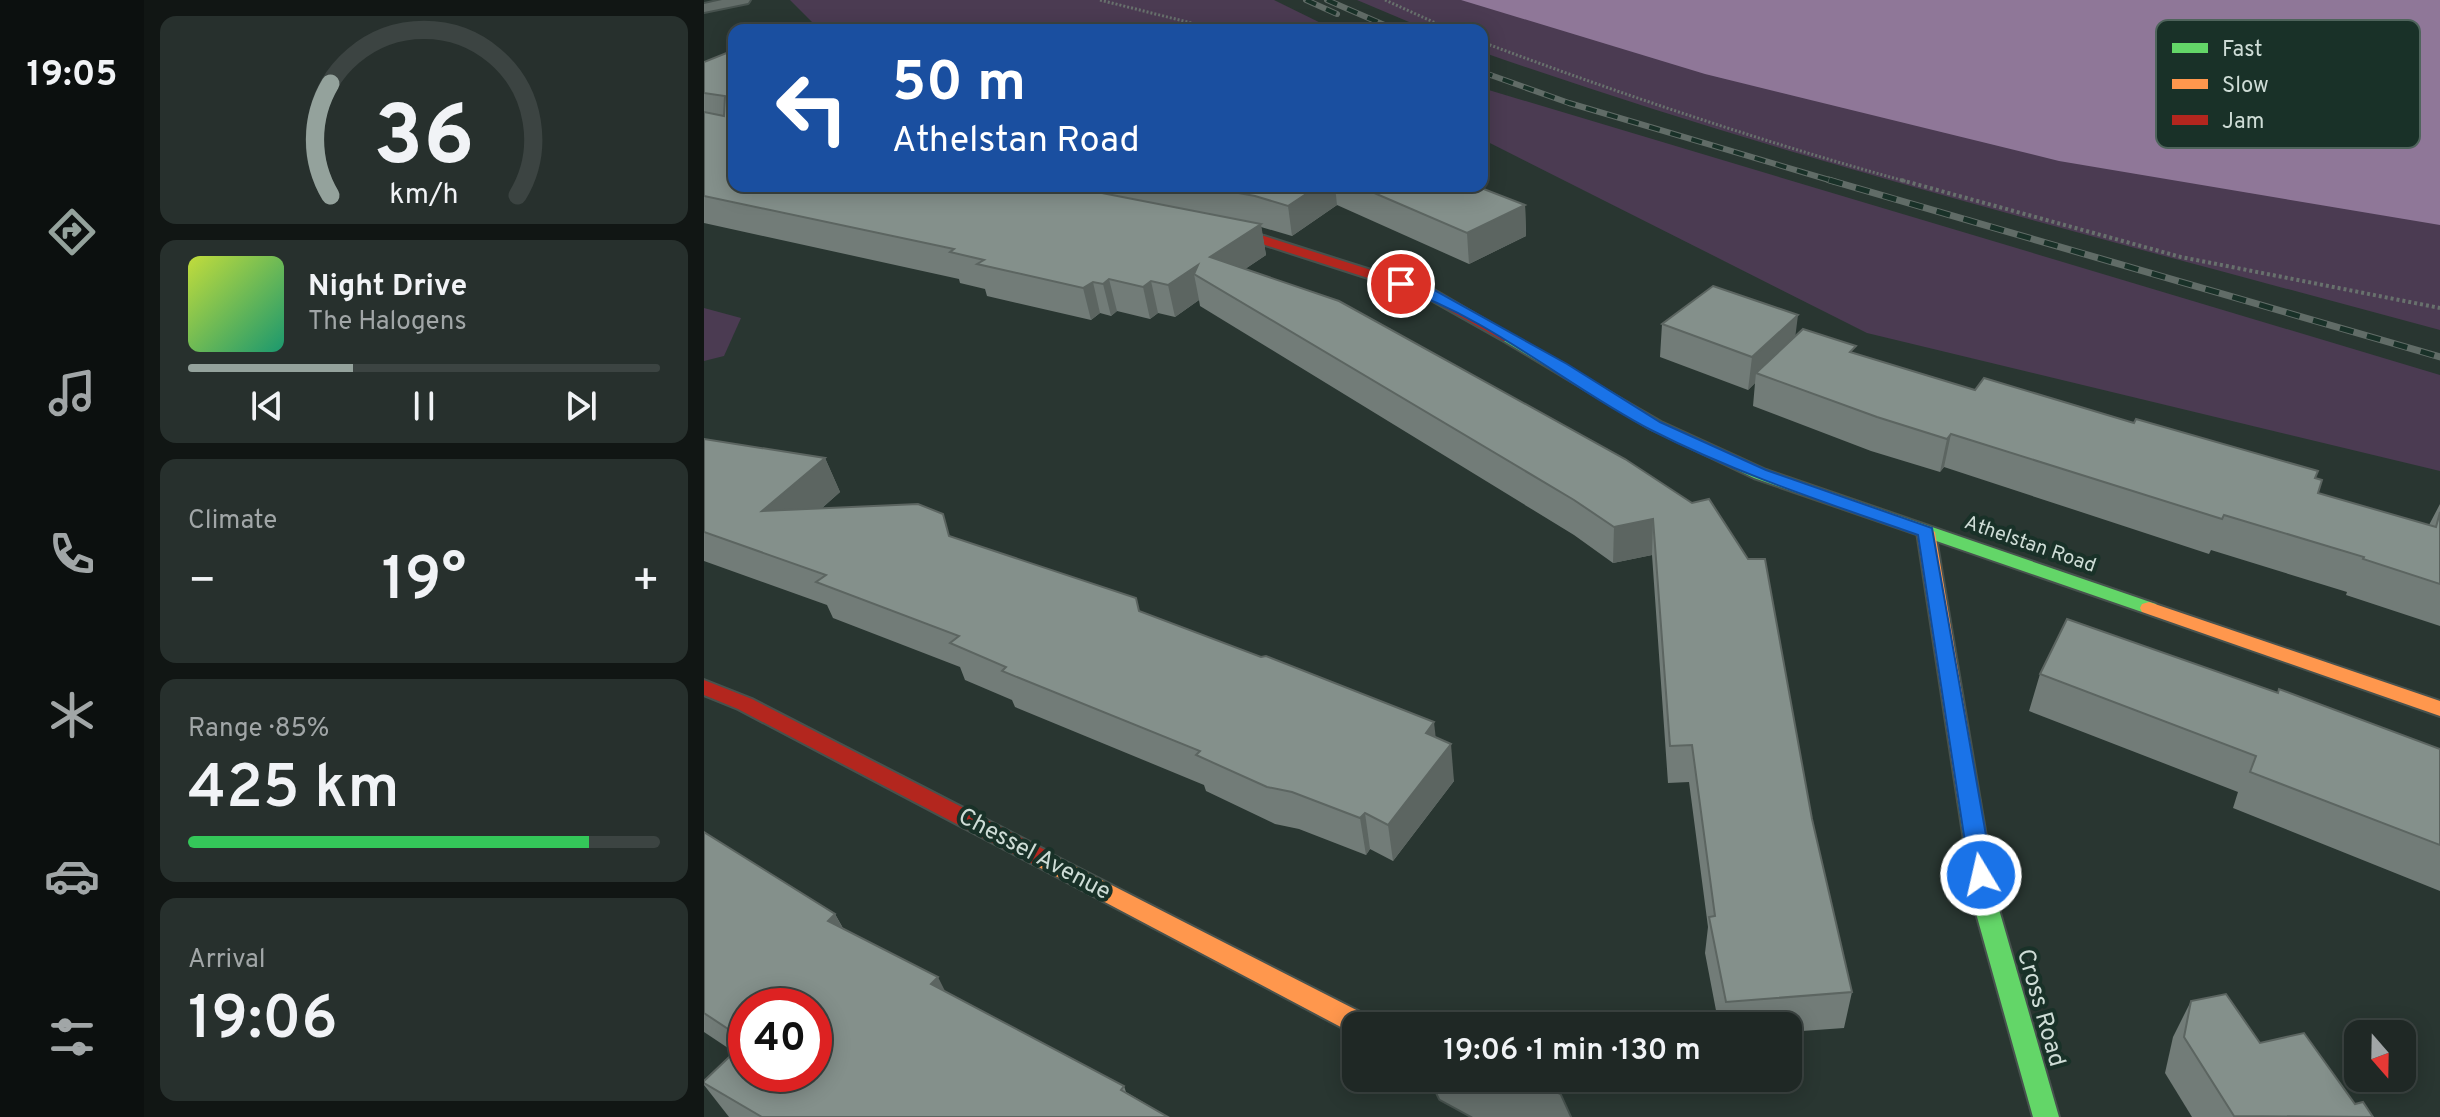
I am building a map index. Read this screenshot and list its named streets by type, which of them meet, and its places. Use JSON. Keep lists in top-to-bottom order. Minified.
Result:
{"streets":{"street":["Athelstan Road","Chessel Avenue","Cross Road"]},"crossings":[["Athelstan Road","Cross Road"]],"legend":["Fast","Slow","Jam"],"north":"bottom","page":{"tabs":"19:05","turn":["50 m","Athelstan Road"],"song":["Night Drive","The Halogens"],"tile":["Climate",["Range · 85%","425 km"],["Arrival","19:06"]],"heat":["−","19°","+"],"limit":"40","trip":"19:06 · 1 min · 130 m","gauge":["36","km/h"]}}
